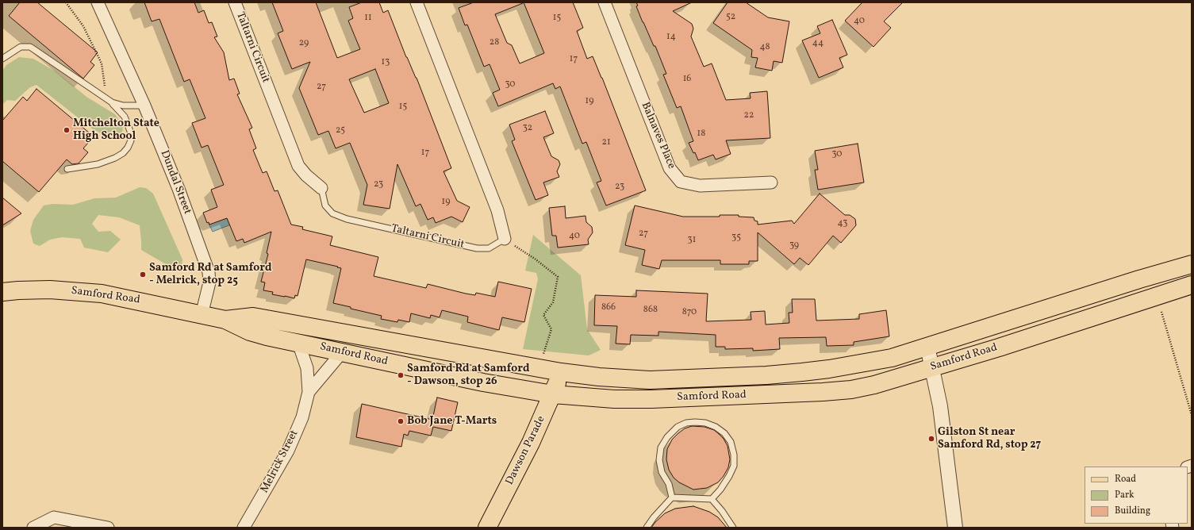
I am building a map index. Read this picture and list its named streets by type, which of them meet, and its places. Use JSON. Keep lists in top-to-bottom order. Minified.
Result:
{"streets":{"main road":["Samford Road","Dawson Parade"],"street":["Taltarni Circuit","Balnaves Place","Dundal Street","Melrick Street"]},"crossings":[["Dundal Street","Samford Road"],["Samford Road","Dawson Parade"],["Samford Road","Melrick Street"]],"places":["Mitchelton State High School","Samford Rd at Samford - Melrick, stop 25","Samford Rd at Samford - Dawson, stop 26","Bob Jane T-Marts","Gilston St near Samford Rd, stop 27"],"house_numbers":["52","11","15","40","14","28","29","44","48","17","13","16","30","27","19","15","22","32","25","18","21","17","30","23","23","19","43","27","40","35","31","39","866","868","870"],"legend":["Road","Park","Building"]}
